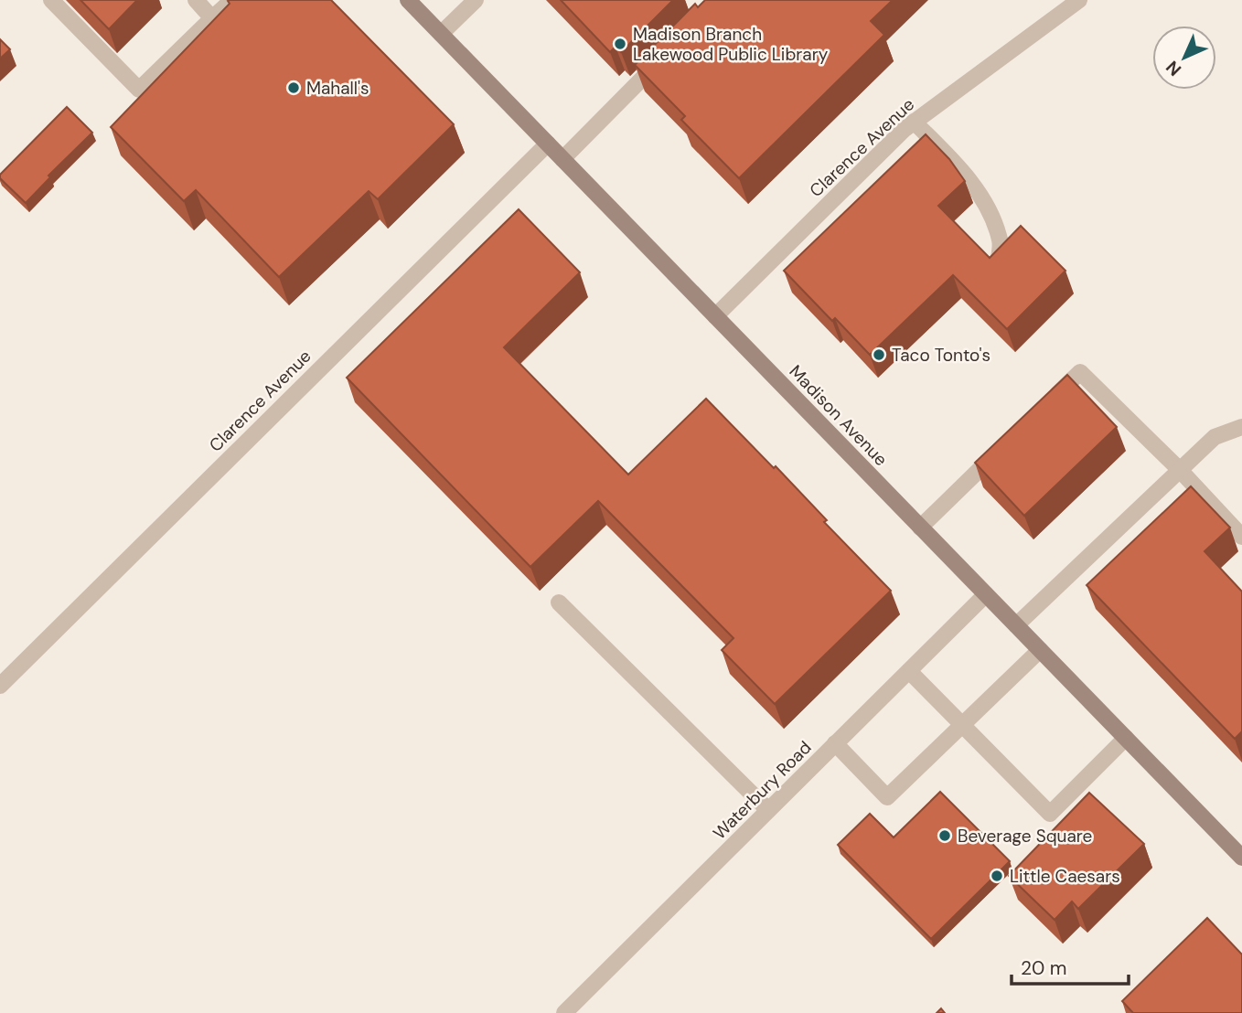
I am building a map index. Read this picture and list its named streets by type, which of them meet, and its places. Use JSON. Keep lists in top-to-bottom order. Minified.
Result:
{"streets":{"main road":["Madison Avenue"],"street":["Clarence Avenue","Waterbury Road"]},"crossings":[["Clarence Avenue","Madison Avenue"],["Madison Avenue","Waterbury Road"]],"places":["Madison Branch Lakewood Public Library","Mahall's","Taco Tonto's","Beverage Square","Little Caesars"],"scale_bar":"20 m","north":"bottom left"}
